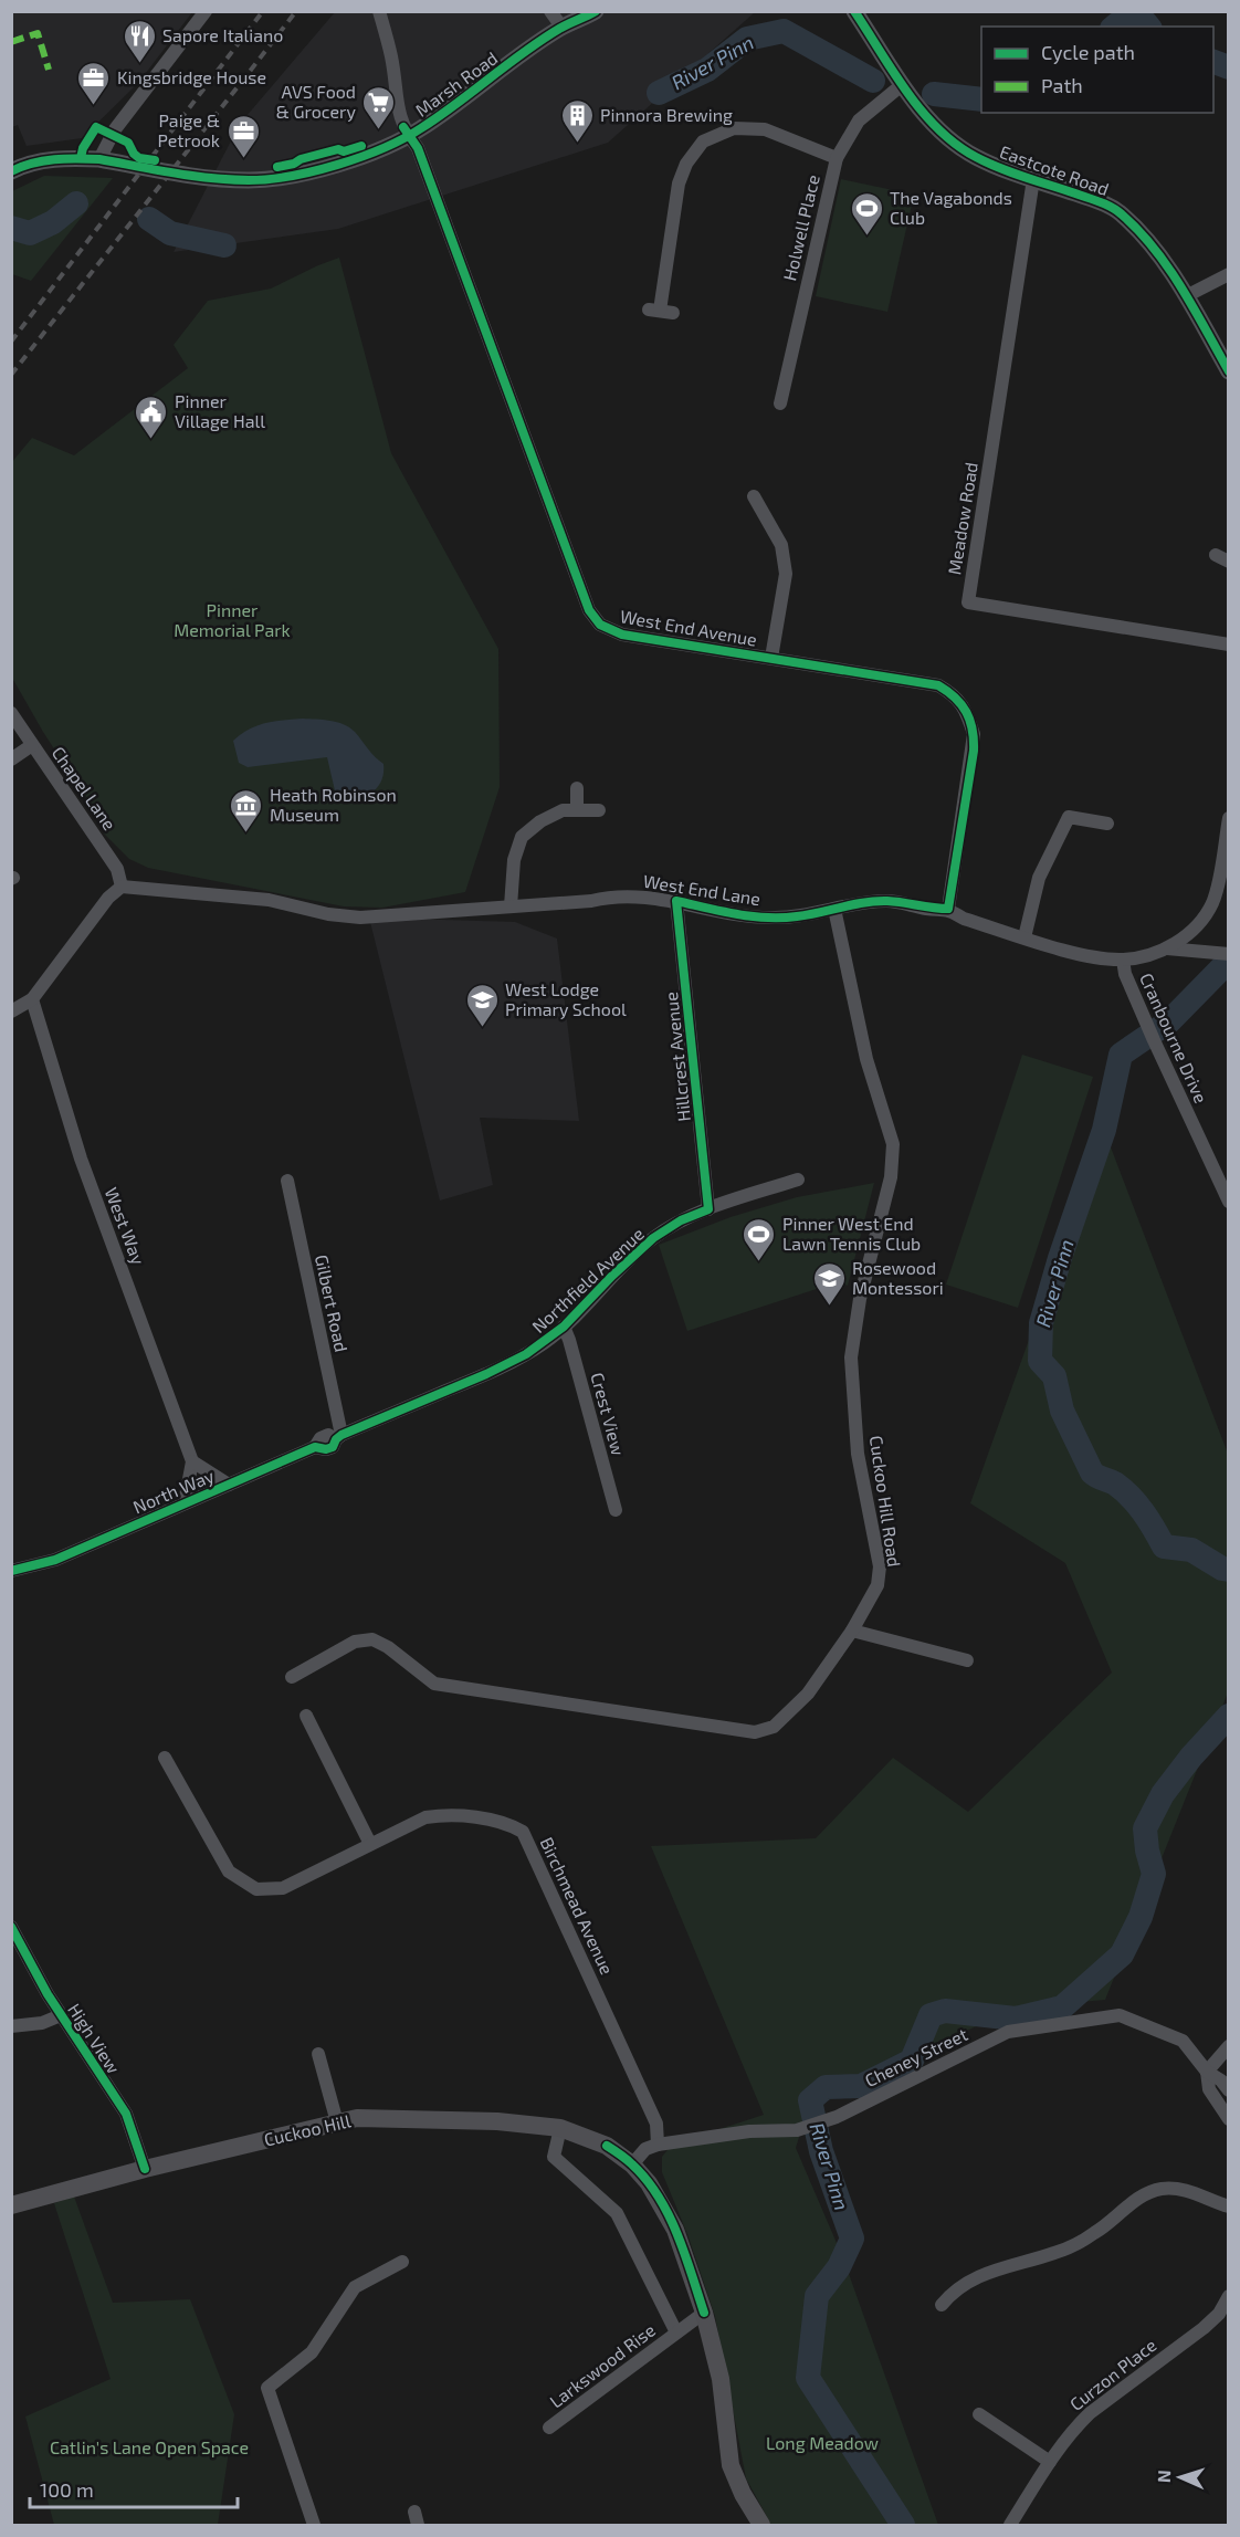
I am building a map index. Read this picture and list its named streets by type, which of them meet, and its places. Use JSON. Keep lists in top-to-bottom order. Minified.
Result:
{"streets":{"main road":["Cuckoo Hill"],"street":["Marsh Road","Eastcote Road","Holwell Place","Meadow Road","West End Avenue","Chapel Lane","West End Lane","Cranbourne Drive","Hillcrest Avenue","West Way","Northfield Avenue","Gilbert Road","Crest View","North Way","Cuckoo Hill Road","Birchmead Avenue","High View","Cheney Street","Larkswood Rise","Curzon Place"]},"crossings":[["Marsh Road","West End Avenue"],["Eastcote Road","Holwell Place"],["Eastcote Road","Meadow Road"],["West End Avenue","West End Lane"],["Chapel Lane","West End Lane"],["West End Lane","Cranbourne Drive"],["West End Lane","Hillcrest Avenue"],["West End Lane","Cuckoo Hill Road"],["Hillcrest Avenue","Northfield Avenue"],["Northfield Avenue","Gilbert Road"],["Northfield Avenue","Crest View"],["Northfield Avenue","North Way"],["Gilbert Road","North Way"],["Birchmead Avenue","Cheney Street"],["High View","Cuckoo Hill"],["Cheney Street","Cuckoo Hill"],["Cuckoo Hill","Larkswood Rise"]],"water":["River Pinn"],"parks":["Pinner Memorial Park","Long Meadow","Catlin's Lane Open Space"],"places":{"restaurant":["Sapore Italiano"],"office":["Kingsbridge House","Paige & Petrook"],"supermarket":["AVS Food & Grocery"],"building":["Pinnora Brewing"],"sports":["The Vagabonds Club","Pinner West End Lawn Tennis Club"],"public building":["Pinner Village Hall"],"museum":["Heath Robinson Museum"],"school or university":["West Lodge Primary School","Rosewood Montessori"]},"legend":["Cycle path","Path"],"scale_bar":"100 m","north":"left"}
